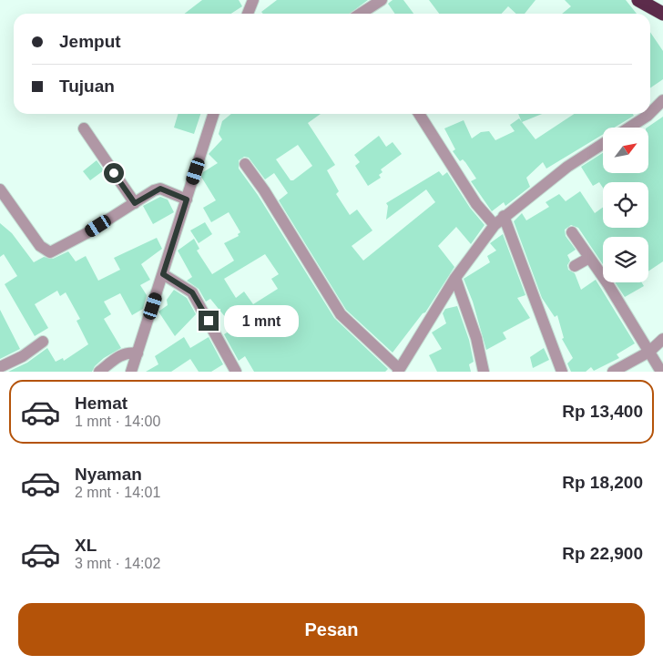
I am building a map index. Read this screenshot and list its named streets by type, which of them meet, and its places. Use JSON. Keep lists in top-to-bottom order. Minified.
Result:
{"north":"top right","page":{"banner":["Jemput","Tujuan"],"bubble":"1 mnt","list":[{"name":"Hemat","note":"1 mnt · 14:00","value":"Rp 13,400"},{"name":"Nyaman","note":"2 mnt · 14:01","value":"Rp 18,200"},{"name":"XL","note":"3 mnt · 14:02","value":"Rp 22,900"}],"buttons":"Pesan"}}
